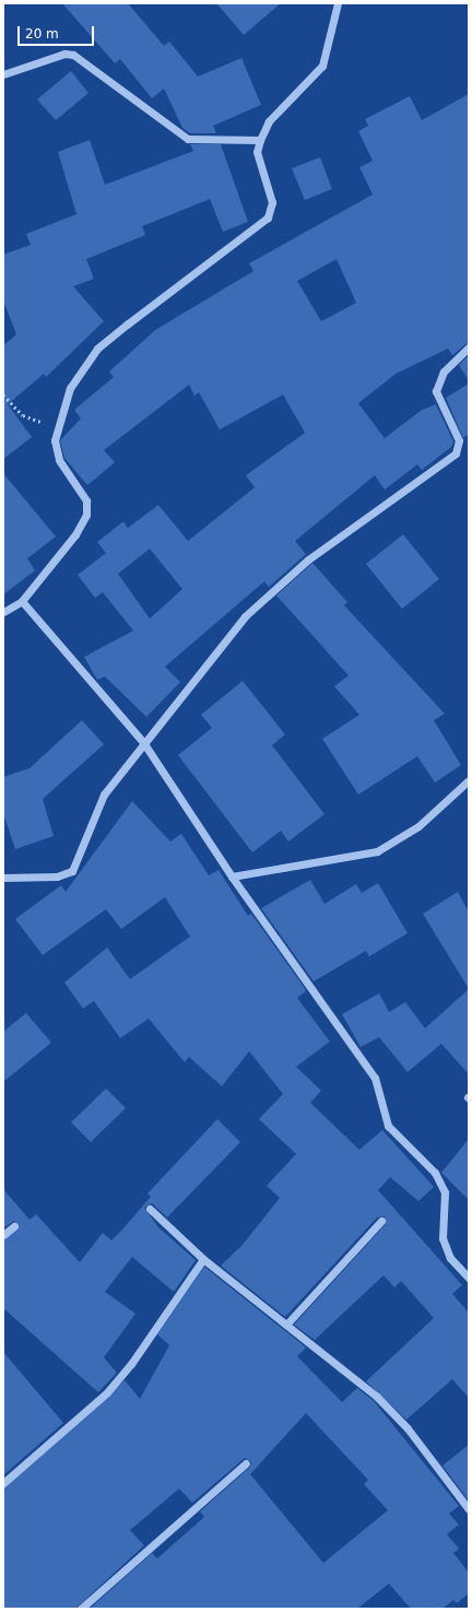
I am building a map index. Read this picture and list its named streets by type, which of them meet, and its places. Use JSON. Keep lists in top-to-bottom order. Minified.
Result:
{"scale_bar":"20 m"}
